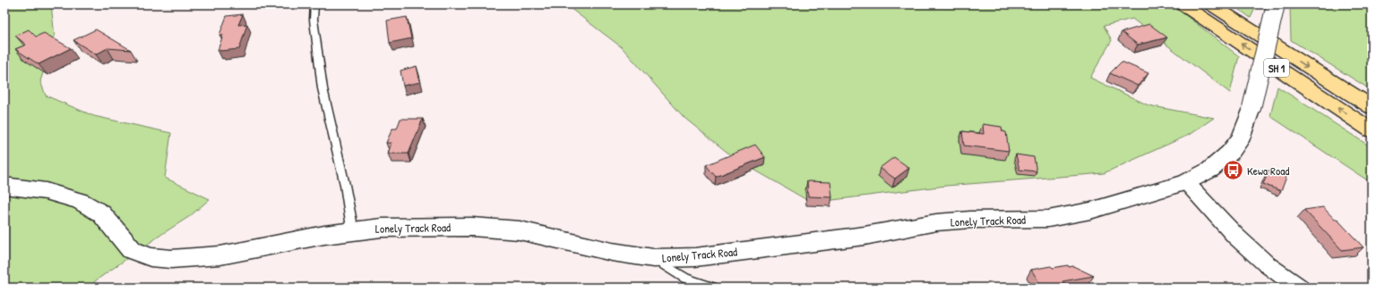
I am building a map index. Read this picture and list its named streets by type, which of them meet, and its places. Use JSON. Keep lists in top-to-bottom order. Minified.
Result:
{"streets":{"highway":["SH 1"],"street":["Lonely Track Road"]},"places":{"bus stop":["Kewa Road"]}}
